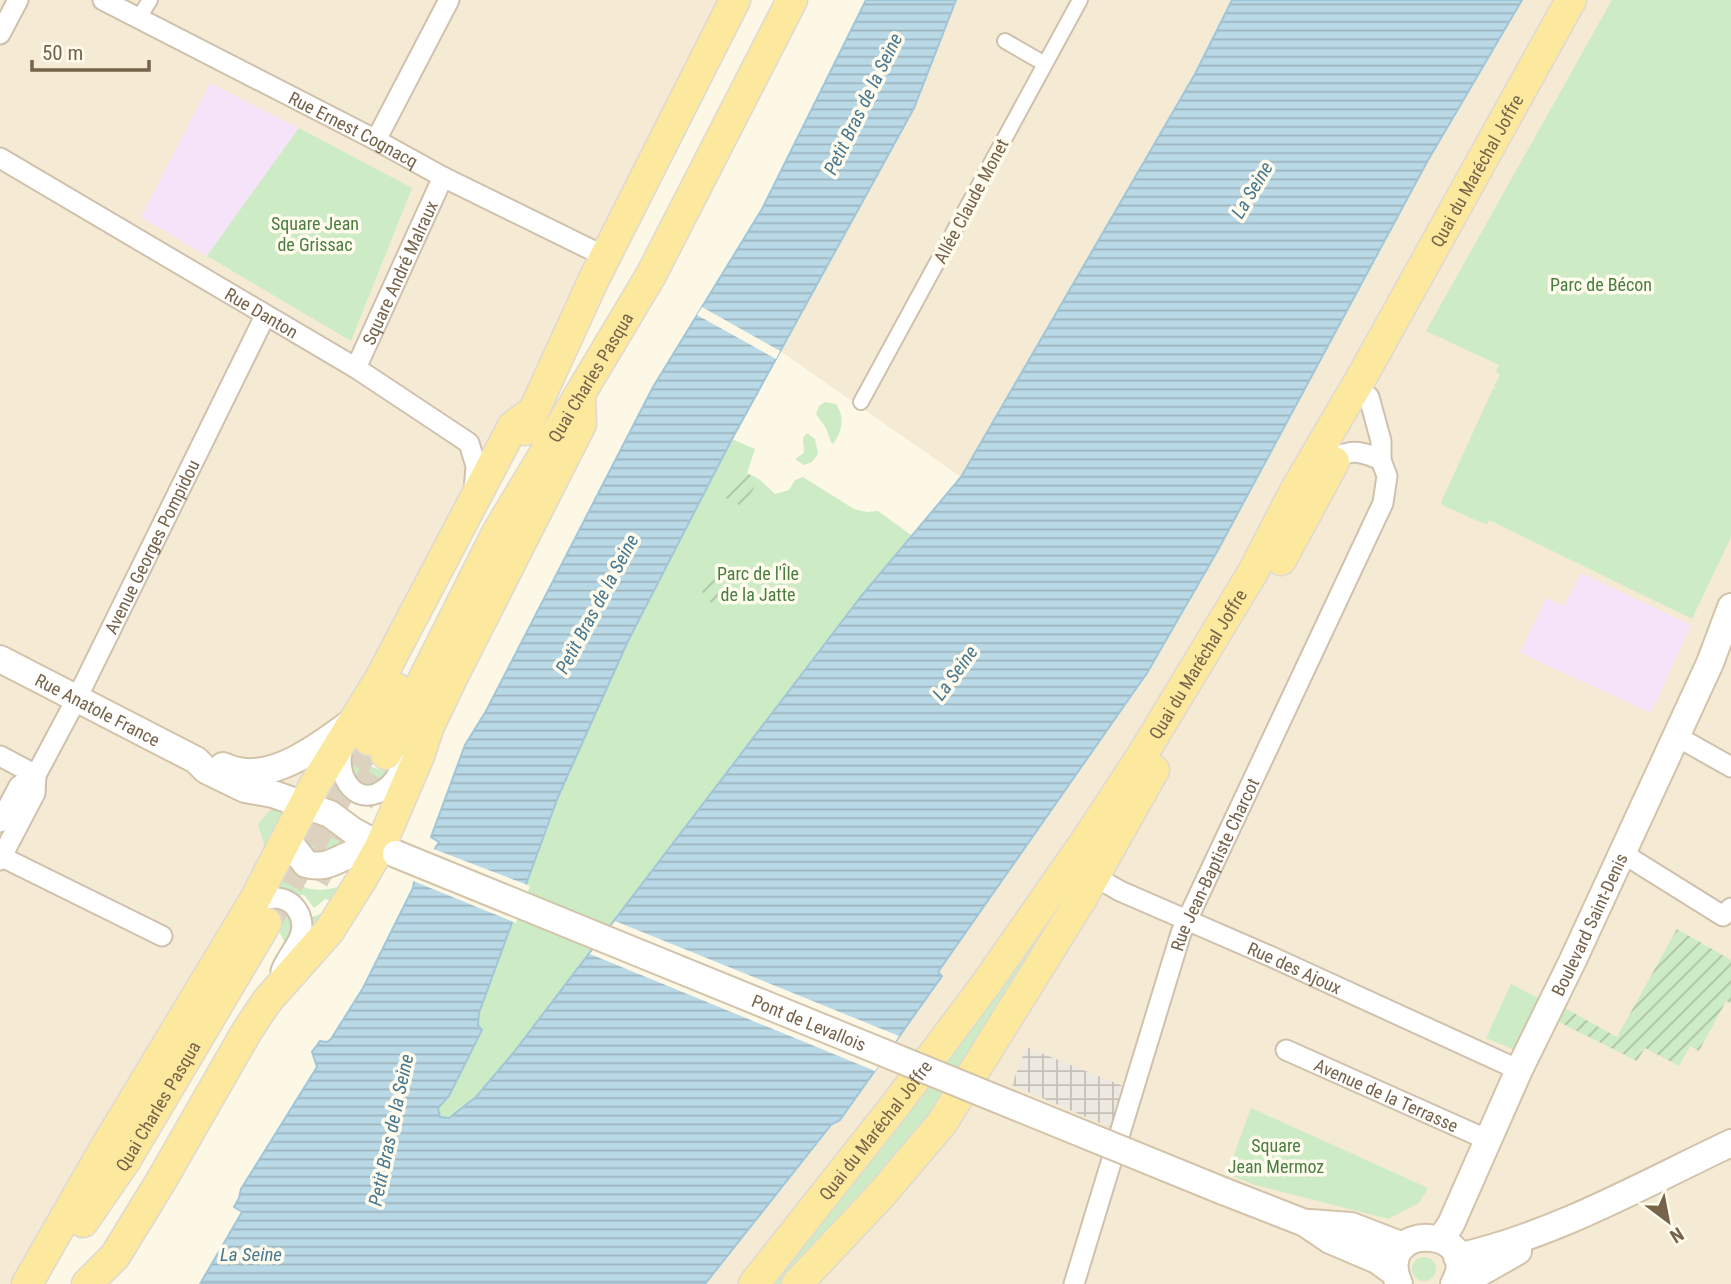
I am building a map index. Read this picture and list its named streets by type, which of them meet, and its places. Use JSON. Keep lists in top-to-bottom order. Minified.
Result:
{"streets":{"main road":["Quai du Maréchal Joffre","Quai Charles Pasqua","Rue Anatole France","Boulevard Saint-Denis","Pont de Levallois"],"street":["Rue Ernest Cognacq","Allée Claude Monet","Square André Malraux","Rue Danton","Avenue Georges Pompidou","Rue Jean-Baptiste Charcot","Rue des Ajoux","Avenue de la Terrasse"]},"crossings":[["Rue Ernest Cognacq","Square André Malraux"],["Rue Ernest Cognacq","Quai Charles Pasqua"],["Quai du Maréchal Joffre","Rue Jean-Baptiste Charcot"],["Quai du Maréchal Joffre","Rue des Ajoux"],["Square André Malraux","Rue Danton"],["Rue Danton","Avenue Georges Pompidou"],["Avenue Georges Pompidou","Rue Anatole France"],["Rue Anatole France","Pont de Levallois"],["Rue Jean-Baptiste Charcot","Rue des Ajoux"],["Boulevard Saint-Denis","Rue des Ajoux"],["Boulevard Saint-Denis","Avenue de la Terrasse"]],"water":["Petit Bras de la Seine","La Seine"],"parks":["Square Jean de Grissac","Parc de Bécon","Parc de l'Île de la Jatte","Square Jean Mermoz"],"scale_bar":"50 m","north":"bottom right"}
